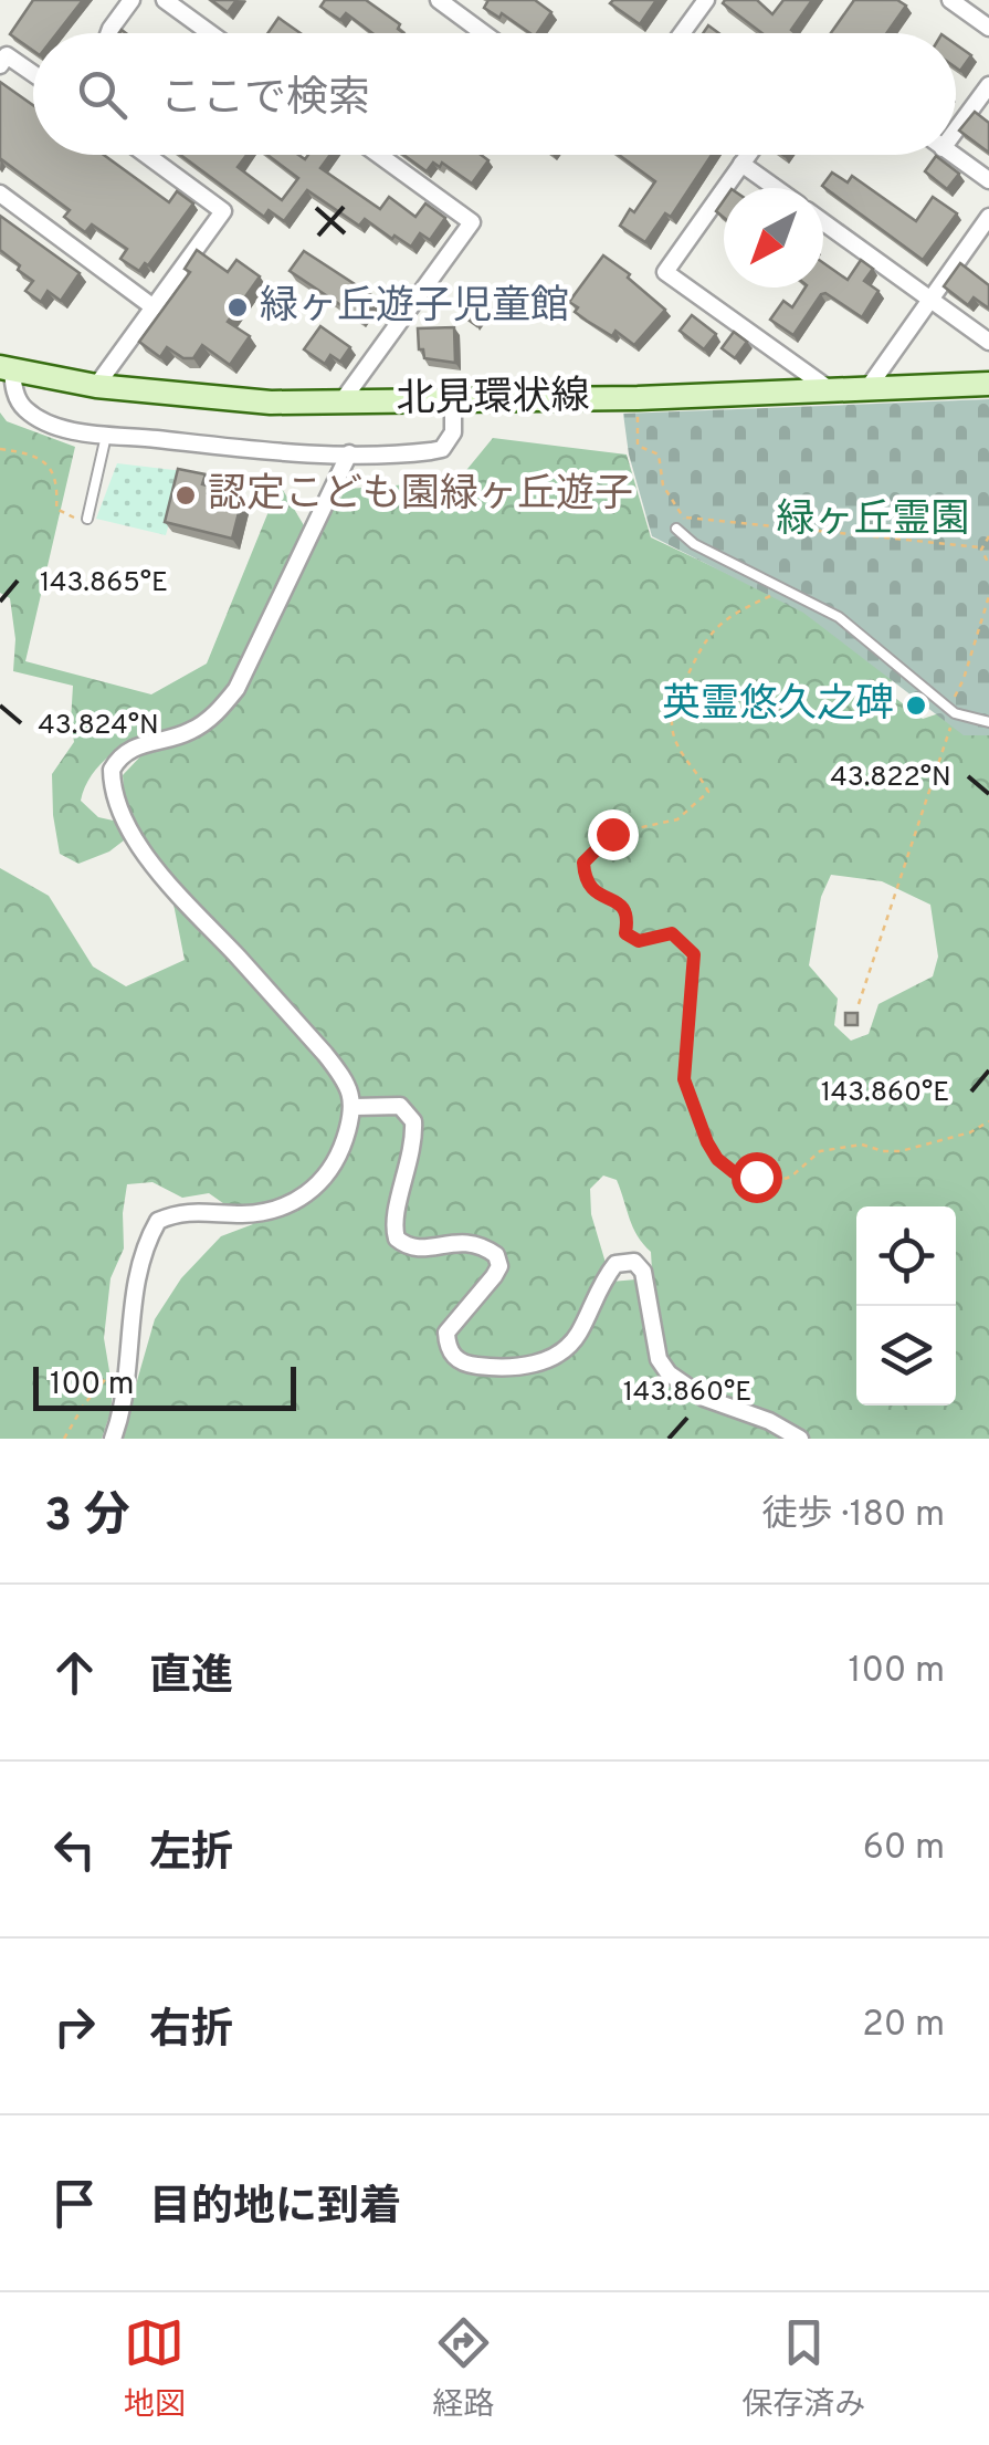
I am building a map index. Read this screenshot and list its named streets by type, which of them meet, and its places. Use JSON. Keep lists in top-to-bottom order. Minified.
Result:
{"streets":{"main road":["北見環状線"]},"parks":["緑ヶ丘霊園"],"places":["緑ヶ丘遊子児童館","認定こども園緑ヶ丘遊子","英霊悠久之碑"],"scale_bar":"100 m","north":"bottom left","page":{"search":"ここで検索","scale":"100 m","heading":["3 分","徒歩 · 180 m"],"list":[["直進","100 m"],["左折","60 m"],["右折","20 m"],"目的地に到着"],"nav":["地図","経路","保存済み"]},"coordinates":["143.865°E","43.824°N","43.822°N","143.860°E"]}
